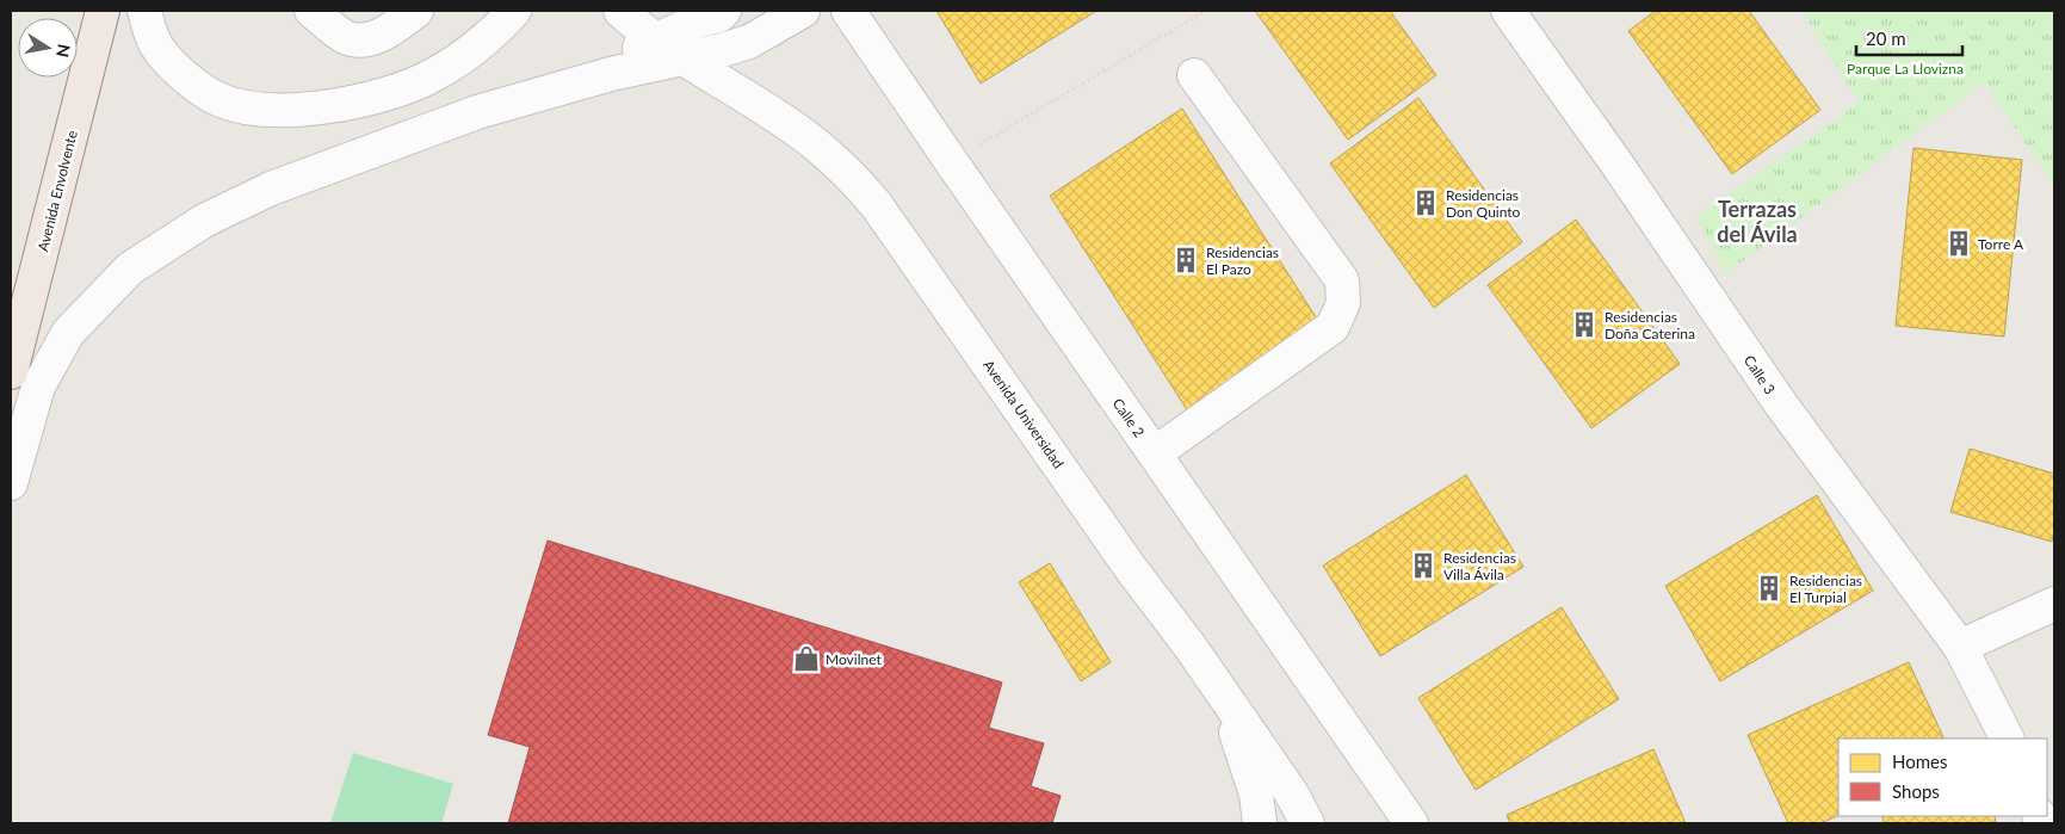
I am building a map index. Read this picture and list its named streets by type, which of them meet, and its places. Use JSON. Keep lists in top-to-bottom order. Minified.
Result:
{"streets":{"main road":["Avenida Envolvente"],"street":["Calle 3","Avenida Universidad","Calle 2"]},"districts":["Terrazas del Ávila"],"parks":["Parque La Llovizna"],"places":{"building":["Residencias Don Quinto","Torre A","Residencias El Pazo","Residencias Doña Caterina","Residencias Villa Ávila","Residencias El Turpial"],"shop":["Movilnet"]},"legend":["Homes","Shops"],"scale_bar":"20 m","north":"right"}
